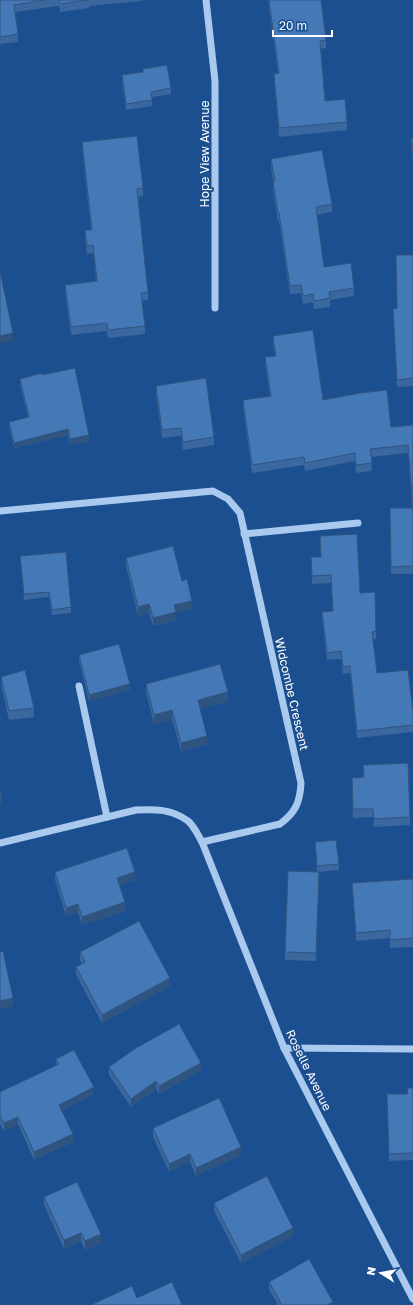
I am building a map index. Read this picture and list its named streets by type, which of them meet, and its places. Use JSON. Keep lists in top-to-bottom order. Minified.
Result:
{"streets":{"street":["Hope View Avenue","Widcombe Crescent","Roselle Avenue"]},"crossings":[["Widcombe Crescent","Roselle Avenue"]],"scale_bar":"20 m","north":"left"}
